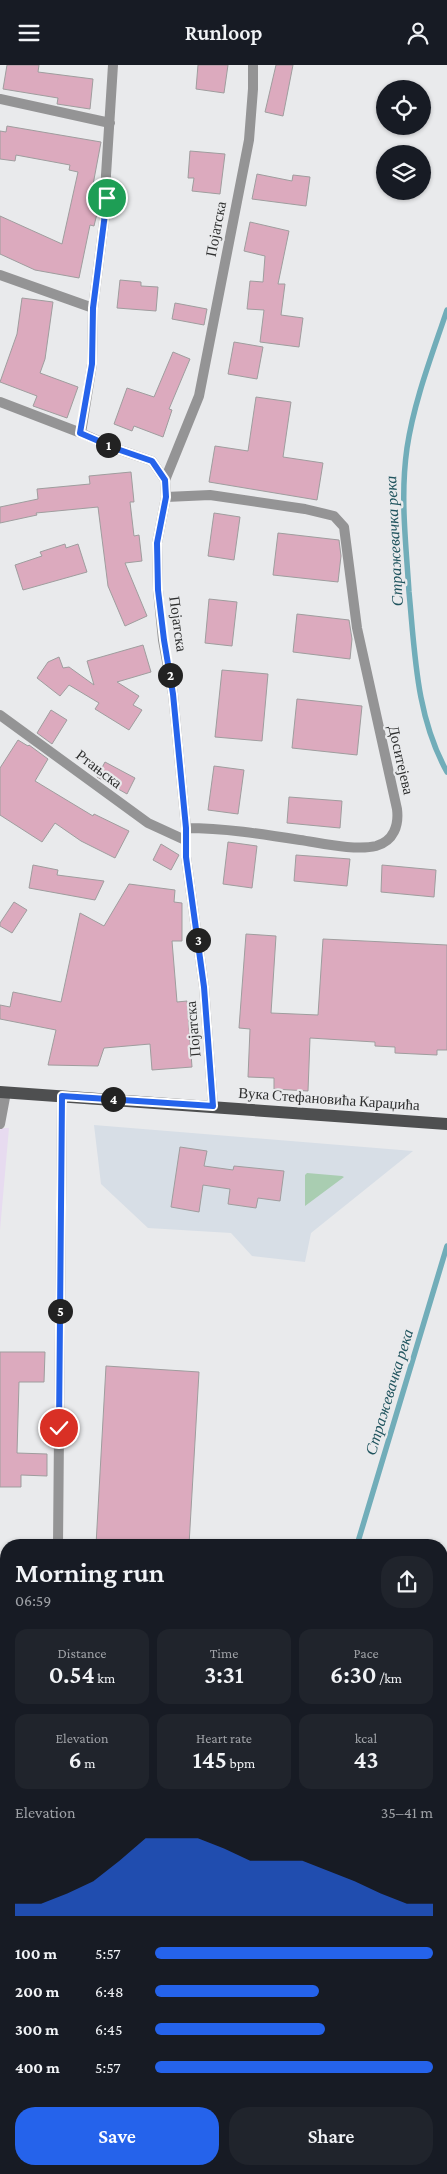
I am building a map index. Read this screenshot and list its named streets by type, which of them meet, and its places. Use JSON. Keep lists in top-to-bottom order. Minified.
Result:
{"streets":{"main road":["Вука Стефановића Караџића"],"street":["Појатска","Доситејева","Ртањска"]},"crossings":[["Појатска","Доситејева"],["Појатска","Ртањска"],["Појатска","Вука Стефановића Караџића"]],"water":["Стражевачка река"],"page":{"header":"Runloop","pins":["1","2","3","4","5"],"heading":["Morning run","06:59"],"stats":[["Distance","0.54 km"],["Time","3:31"],["Pace","6:30 /km"],["Elevation","6 m"],["Heart rate","145 bpm"],["kcal","43"]],"chart":["Elevation","35–41 m"],"list":[{"name":"100 m","note":"5:57"},{"name":"200 m","note":"6:48"},{"name":"300 m","note":"6:45"},{"name":"400 m","note":"5:57"}],"buttons":["Save","Share"]}}
